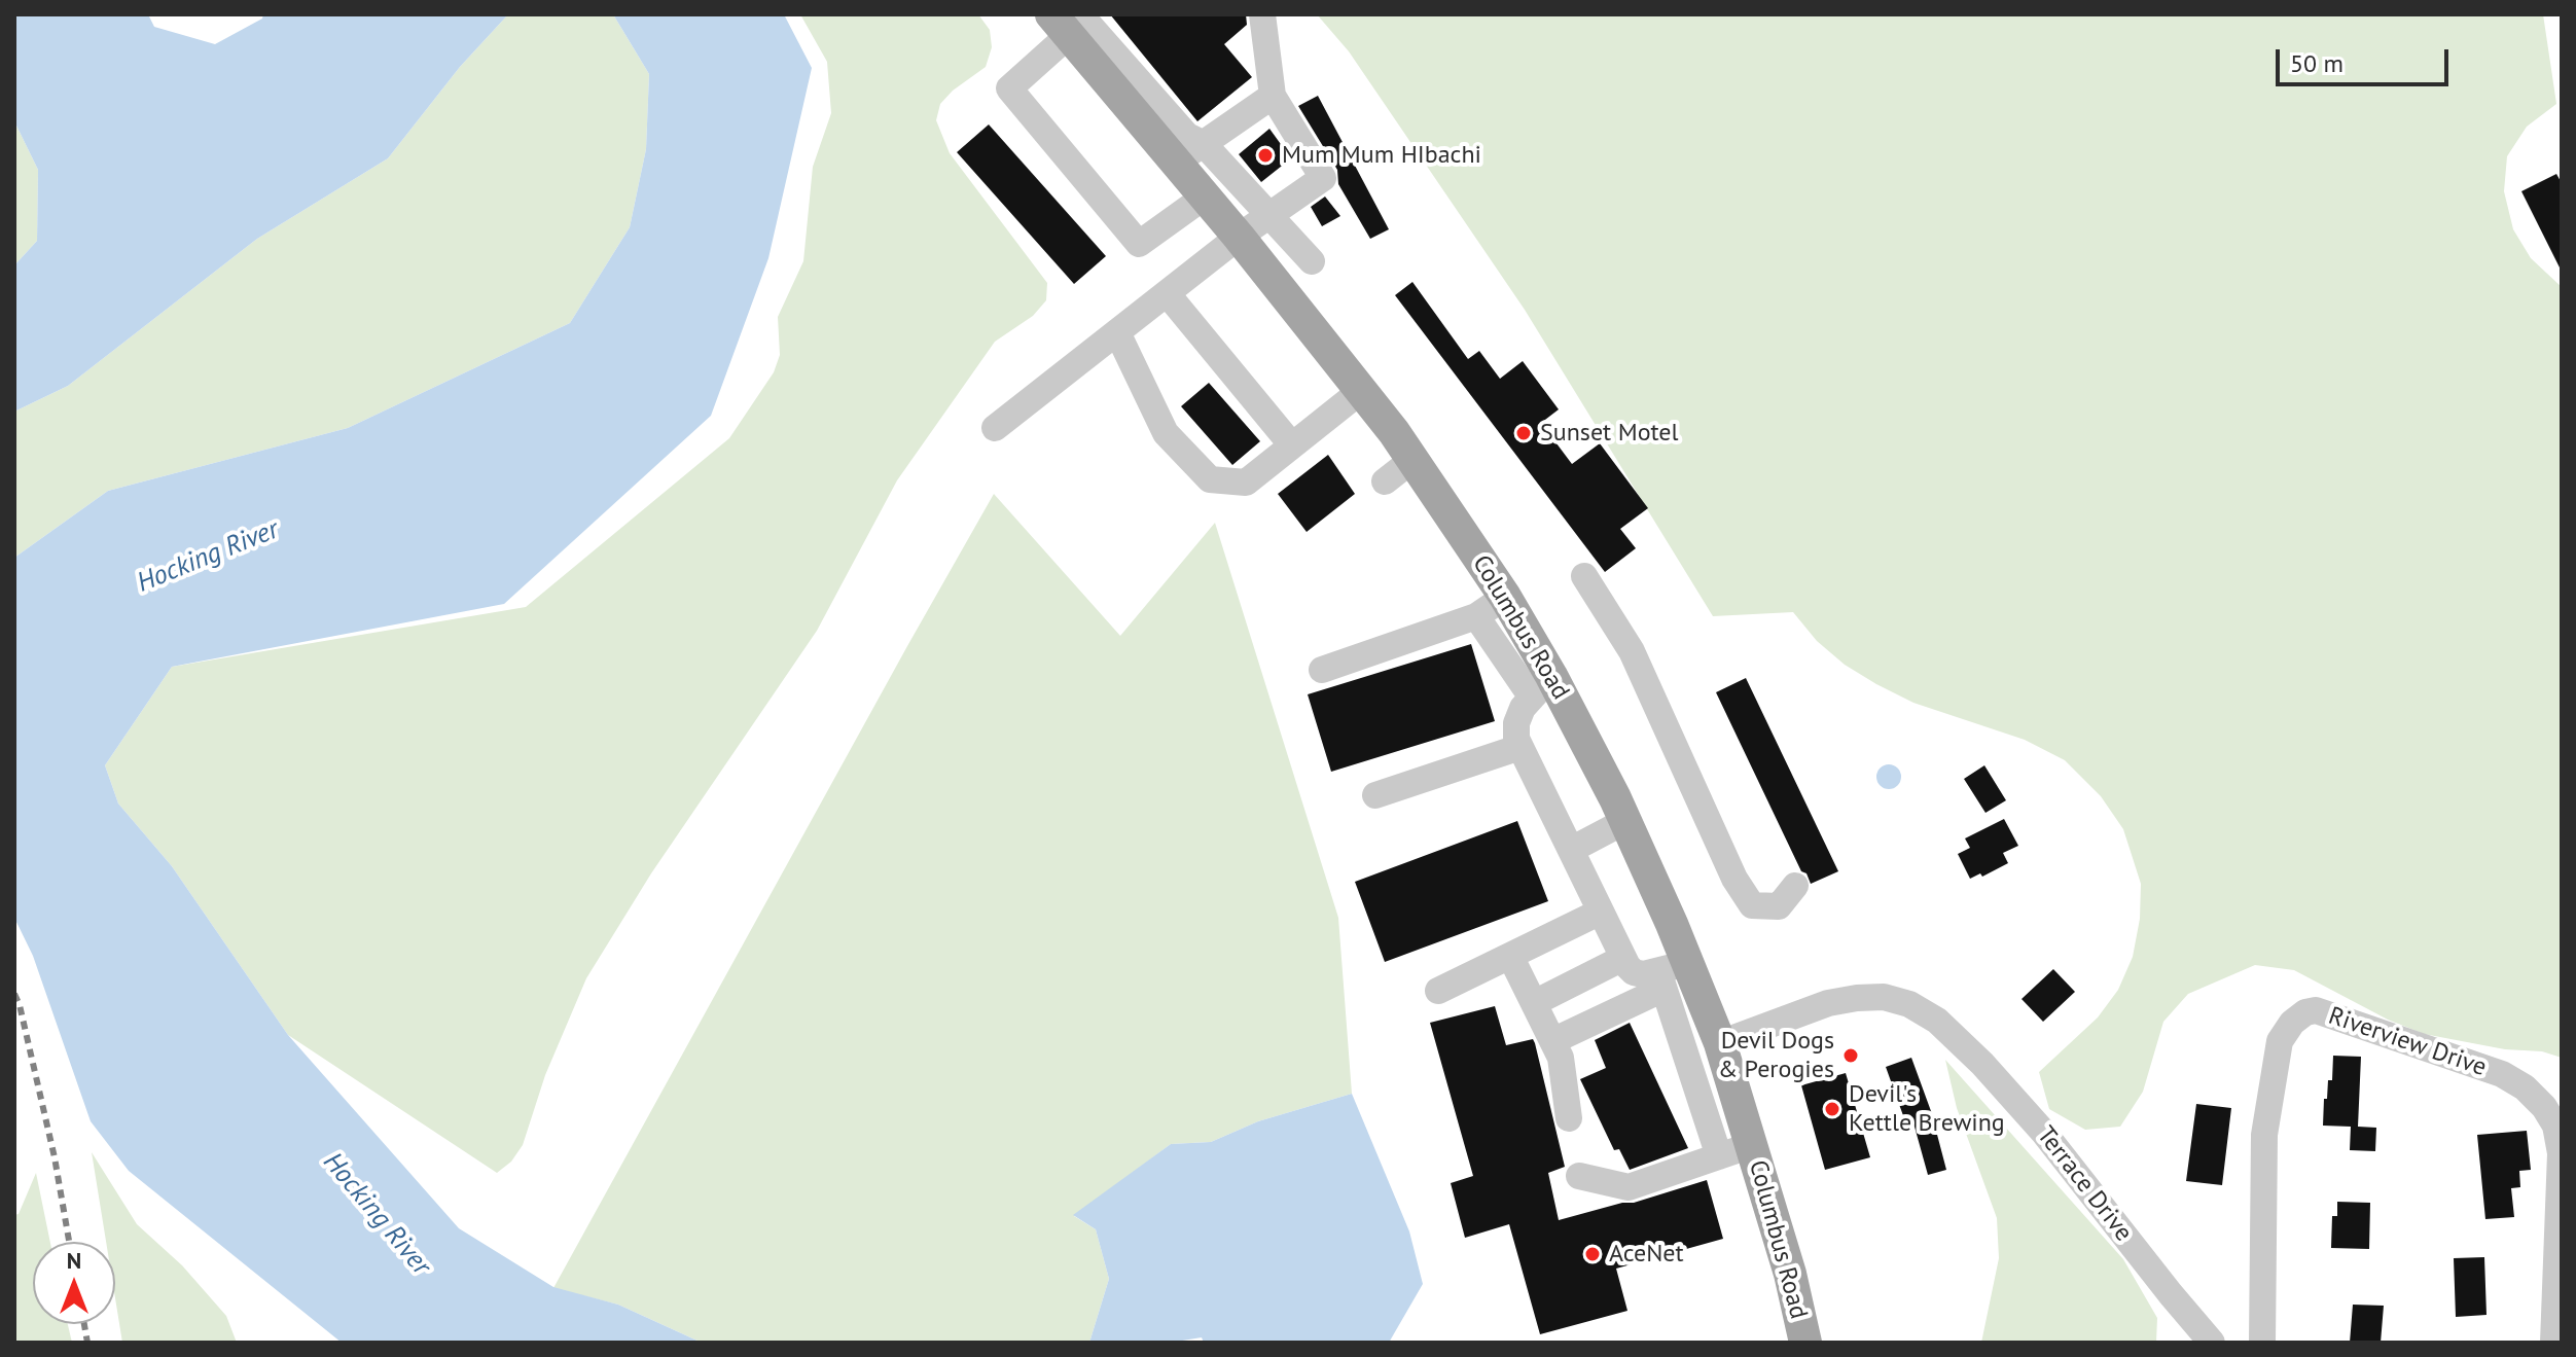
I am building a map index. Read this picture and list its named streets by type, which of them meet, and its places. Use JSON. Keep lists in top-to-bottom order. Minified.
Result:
{"streets":{"main road":["Columbus Road"],"street":["Riverview Drive","Terrace Drive"]},"crossings":[["Columbus Road","Terrace Drive"]],"water":["Hocking River"],"places":["Mum Mum HIbachi","Sunset Motel","Devil Dogs & Perogies","Devil's Kettle Brewing","AceNet"],"scale_bar":"50 m","north":"top"}
